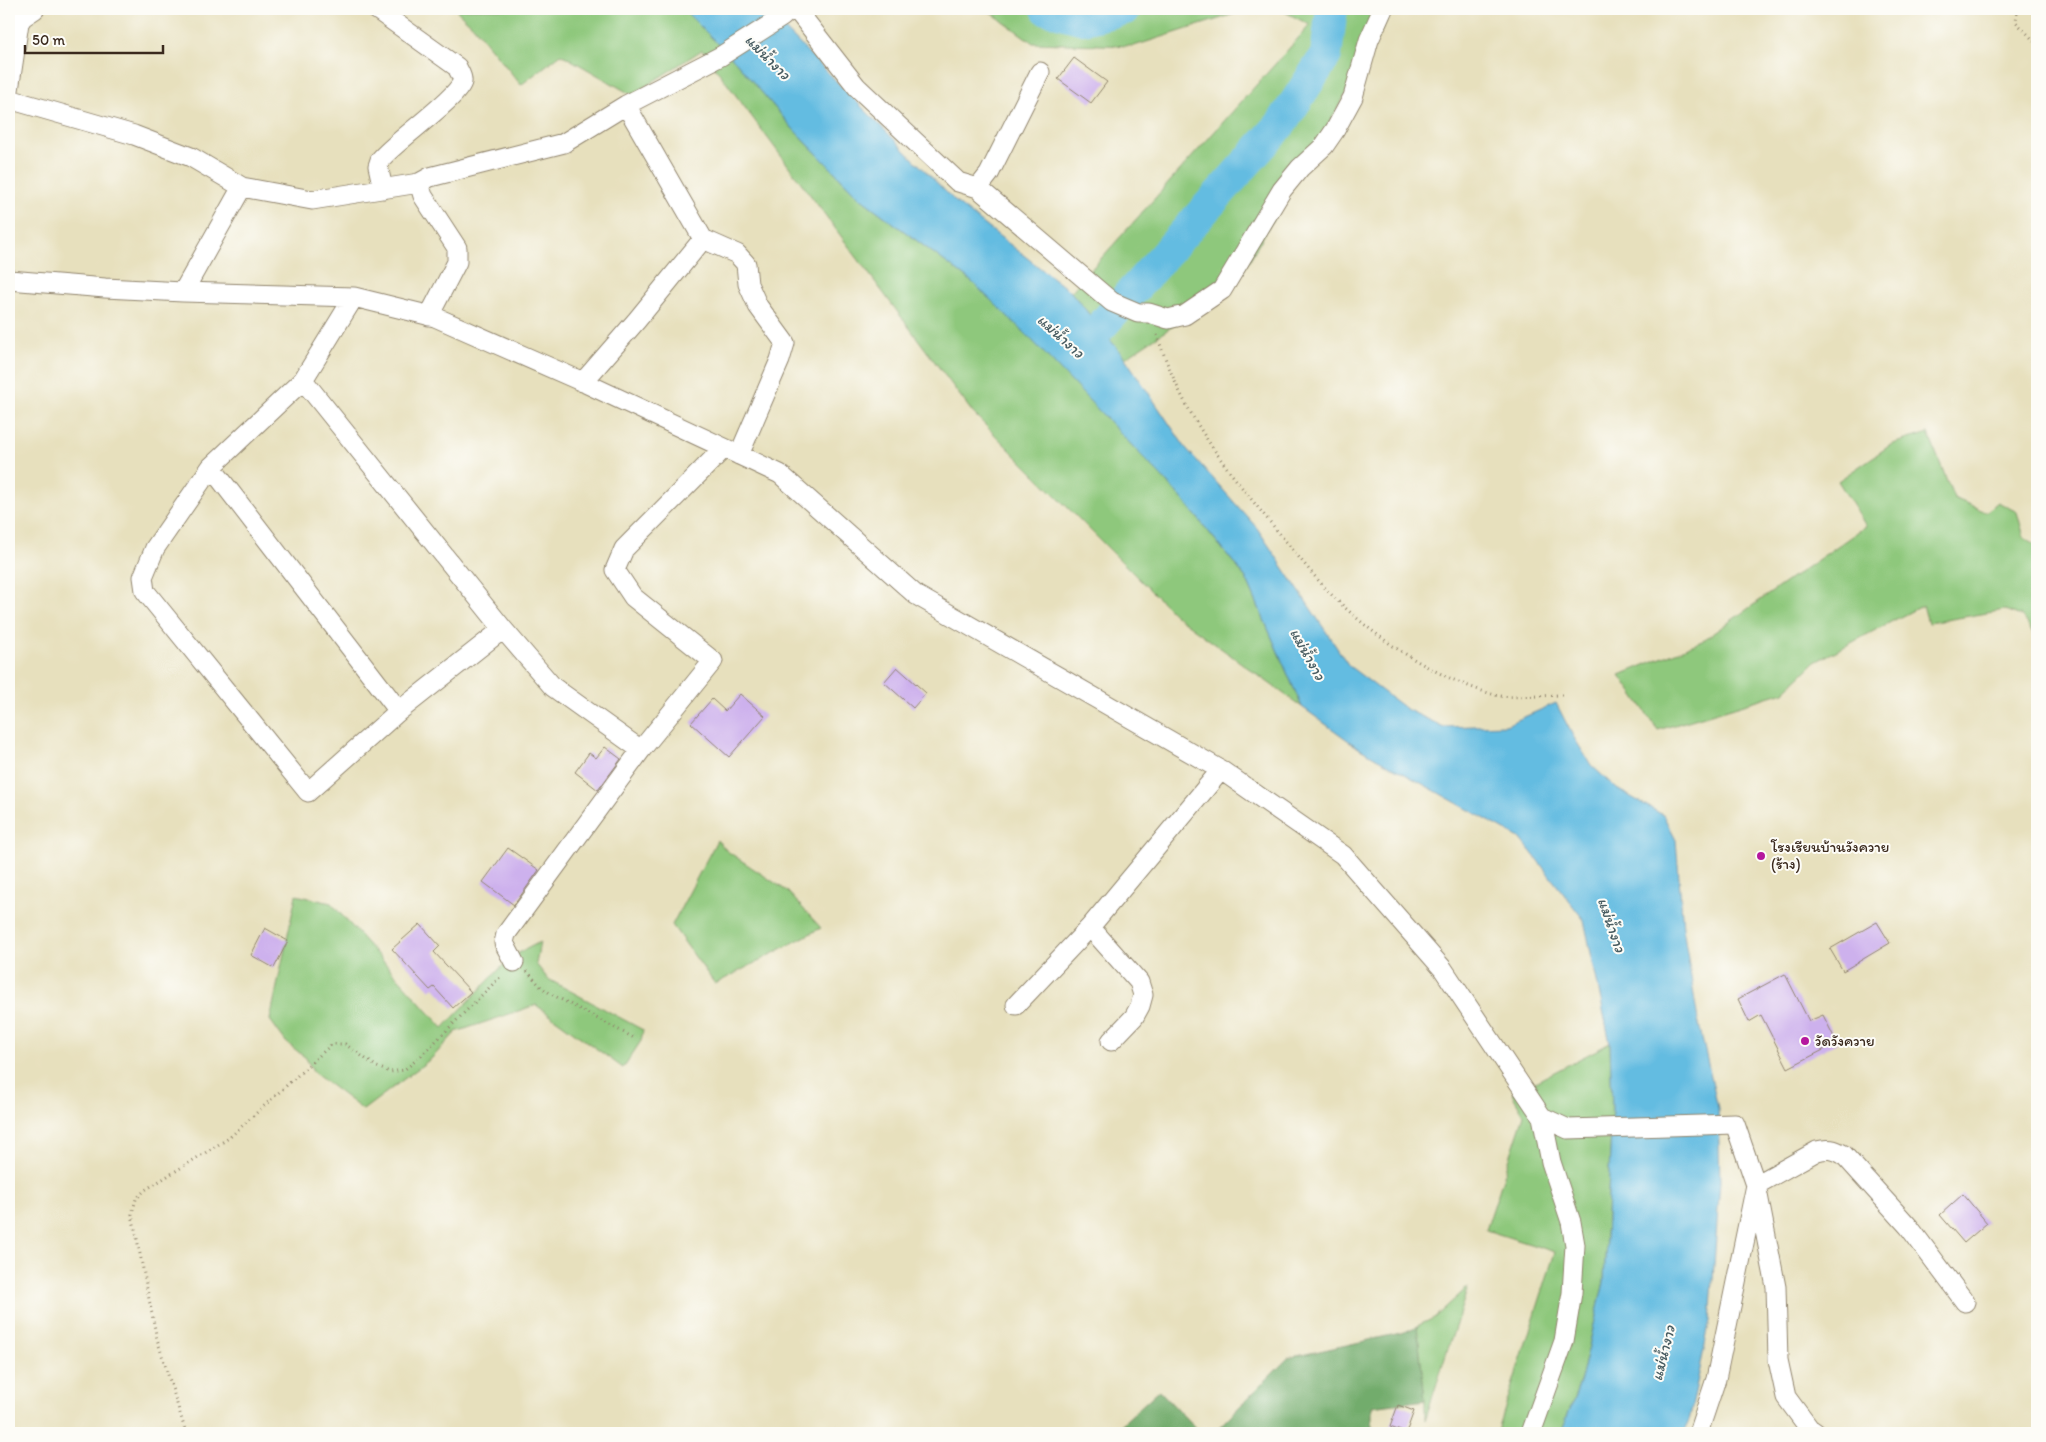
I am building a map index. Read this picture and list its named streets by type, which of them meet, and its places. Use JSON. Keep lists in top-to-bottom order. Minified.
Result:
{"water":["แม่น้ำงาว"],"places":["โรงเรียนบ้านวังควาย (ร้าง)","วัดวังควาย"],"scale_bar":"50 m"}
